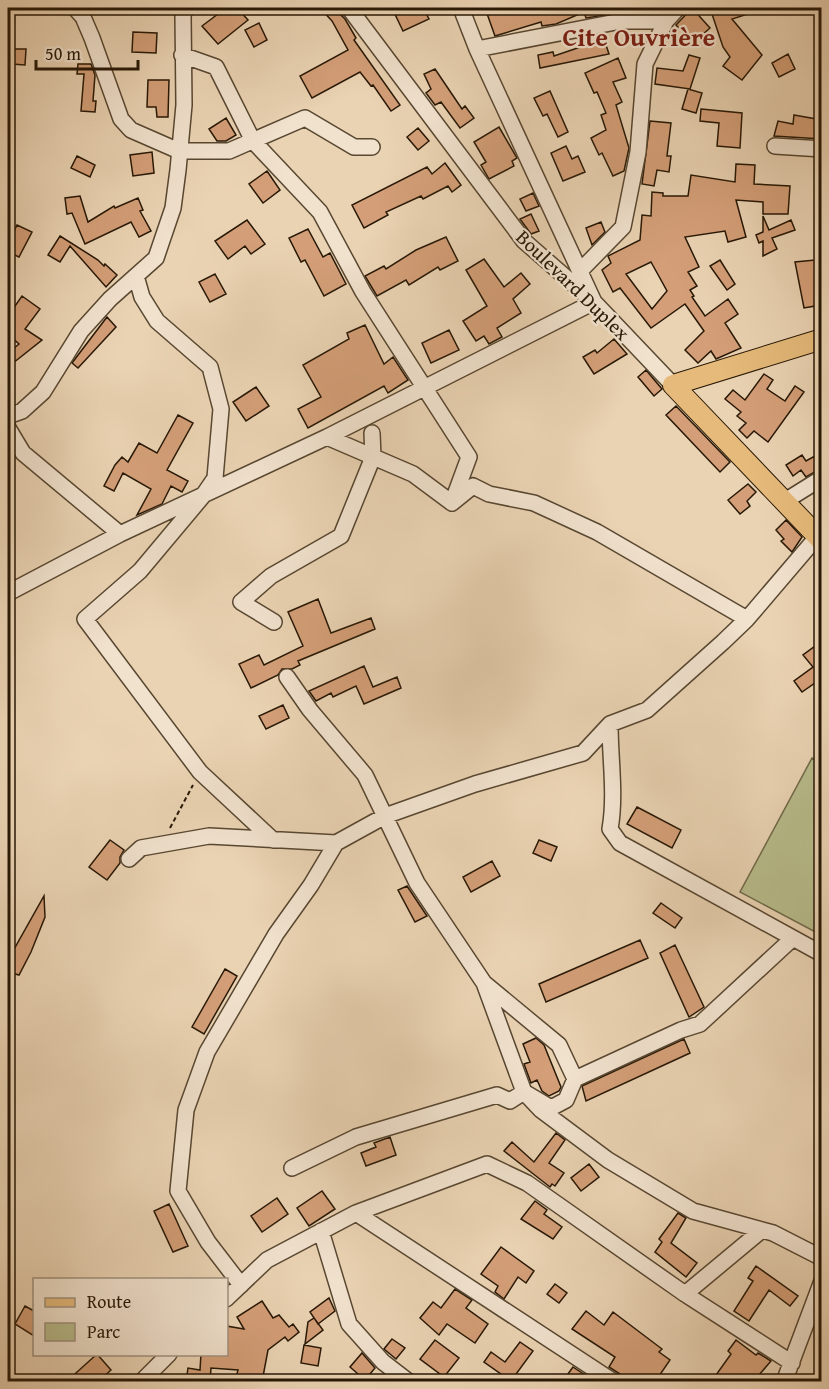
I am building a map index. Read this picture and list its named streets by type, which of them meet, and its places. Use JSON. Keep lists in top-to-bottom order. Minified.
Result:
{"streets":{"main road":["Boulevard Duplex"]},"districts":["Cite Ouvrière"],"legend":["Route","Parc"],"scale_bar":"50 m"}
